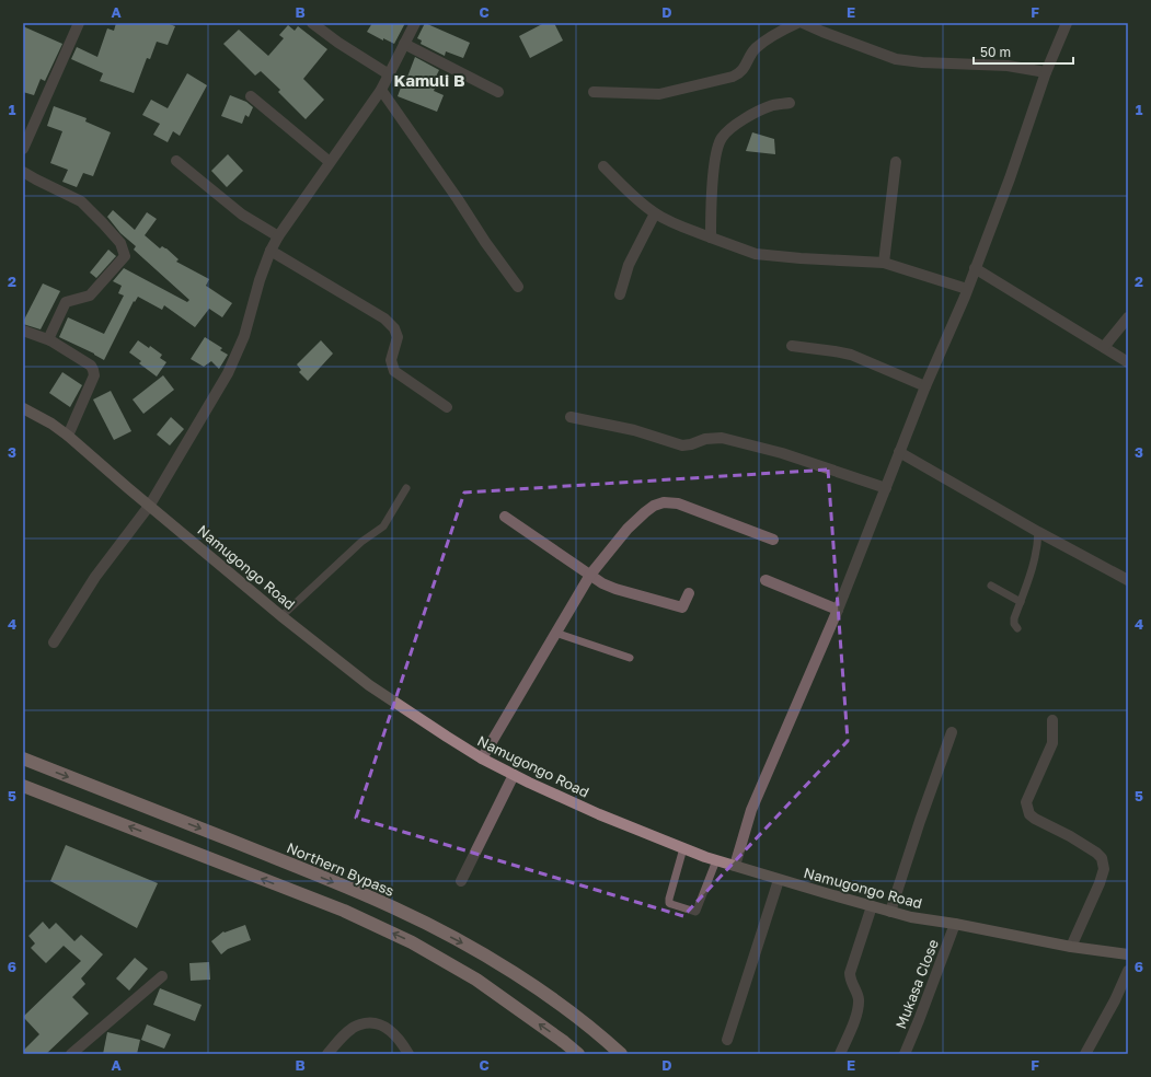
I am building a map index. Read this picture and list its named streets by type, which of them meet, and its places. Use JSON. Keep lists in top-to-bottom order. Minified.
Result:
{"streets":{"highway":["Northern Bypass"],"main road":["Namugongo Road"],"street":["Mukasa Close"]},"crossings":[["Namugongo Road","Mukasa Close"]],"districts":["Kamuli B"],"scale_bar":"50 m","grid":{"columns":["A","B","C","D","E","F"],"rows":["1","2","3","4","5","6"]}}
